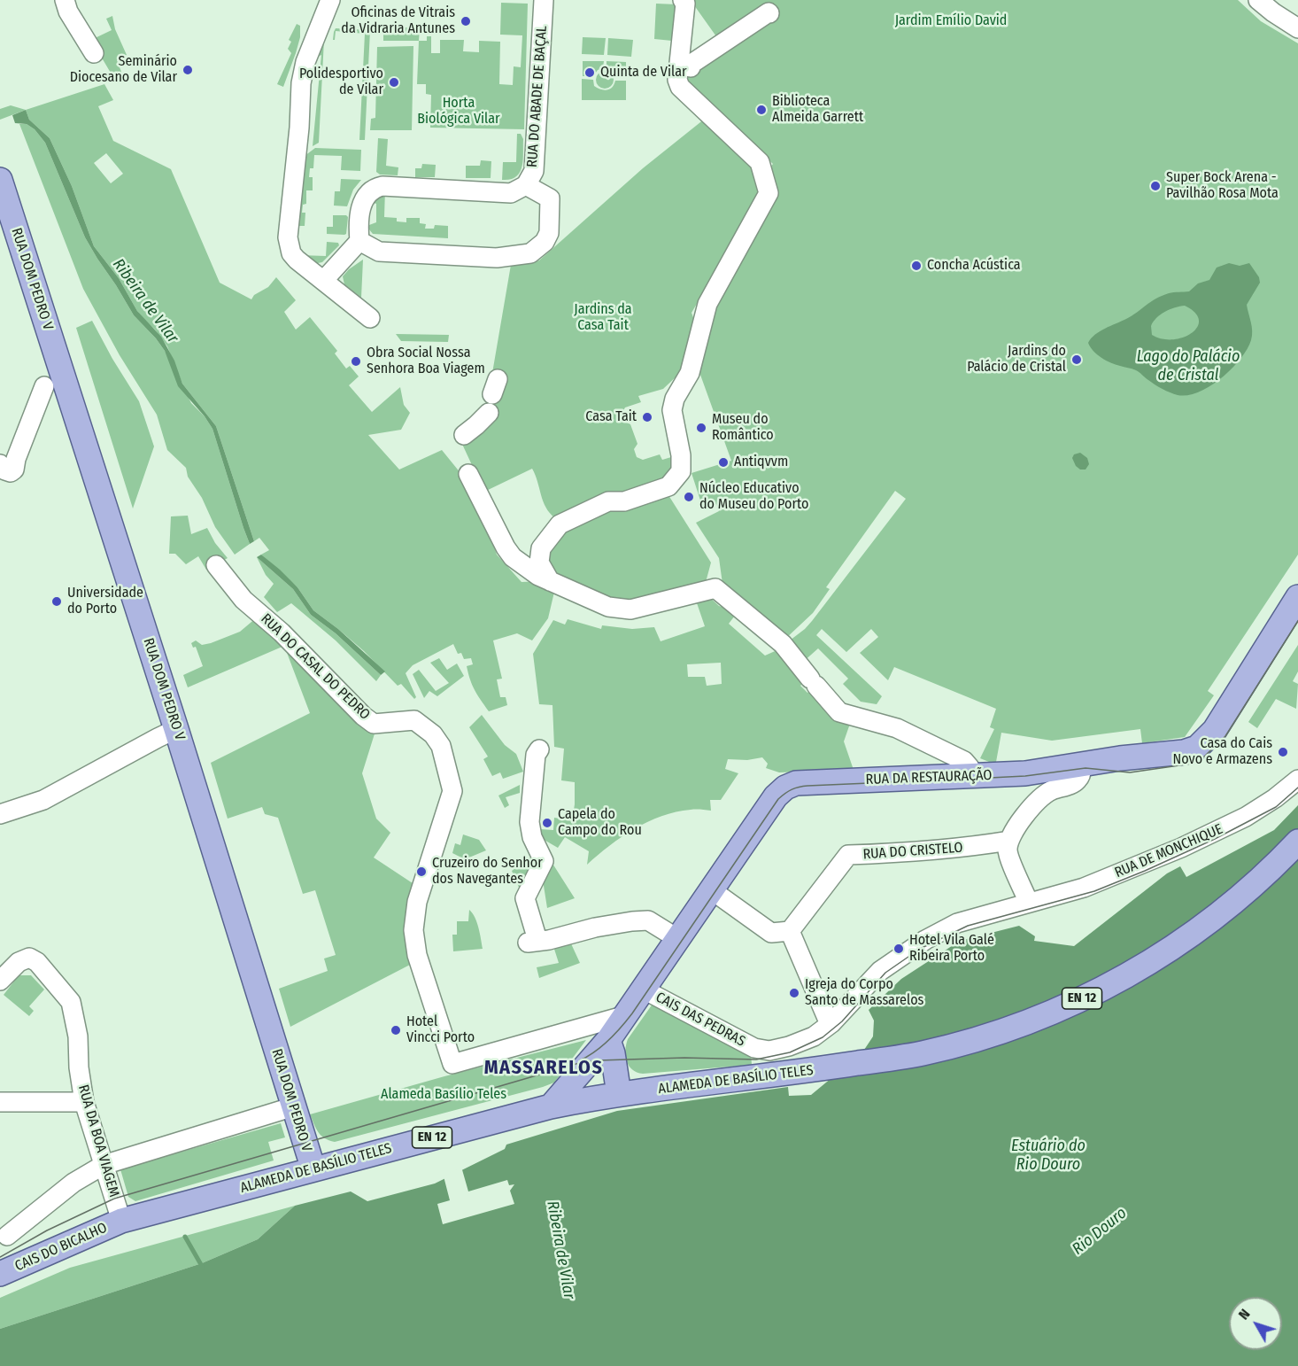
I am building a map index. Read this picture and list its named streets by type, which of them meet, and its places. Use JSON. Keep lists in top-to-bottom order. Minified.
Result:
{"streets":{"main road":["RUA DOM PEDRO V","RUA DA RESTAURAÇÃO","EN 12","ALAMEDA DE BASÍLIO TELES","CAIS DO BICALHO"],"street":["RUA DO ABADE DE BAÇAL","RUA DO CASAL DO PEDRO","RUA DO CRISTELO","RUA DE MONCHIQUE","CAIS DAS PEDRAS","RUA DA BOA VIAGEM"]},"crossings":[["RUA DOM PEDRO V","ALAMEDA DE BASÍLIO TELES"],["RUA DO CASAL DO PEDRO","RUA DA RESTAURAÇÃO"],["RUA DA RESTAURAÇÃO","CAIS DAS PEDRAS"],["RUA DA RESTAURAÇÃO","ALAMEDA DE BASÍLIO TELES"],["RUA DE MONCHIQUE","CAIS DAS PEDRAS"],["ALAMEDA DE BASÍLIO TELES","RUA DA BOA VIAGEM"],["ALAMEDA DE BASÍLIO TELES","CAIS DO BICALHO"],["RUA DA BOA VIAGEM","CAIS DO BICALHO"]],"districts":["MASSARELOS"],"water":["Ribeira de Vilar","Lago do Palácio de Cristal","Estuário do Rio Douro","Rio Douro"],"parks":["Jardim Emílio David","Horta Biológica Vilar","Jardins da Casa Tait","Alameda Basílio Teles"],"places":["Oficinas de Vitrais da Vidraria Antunes","Seminário Diocesano de Vilar","Quinta de Vilar","Polidesportivo de Vilar","Biblioteca Almeida Garrett","Super Bock Arena - Pavilhão Rosa Mota","Concha Acústica","Jardins do Palácio de Cristal","Obra Social Nossa Senhora Boa Viagem","Casa Tait","Museu do Romântico","Antiqvvm","Núcleo Educativo do Museu do Porto","Universidade do Porto","Casa do Cais Novo e Armazens","Capela do Campo do Rou","Cruzeiro do Senhor dos Navegantes","Hotel Vila Galé Ribeira Porto","Igreja do Corpo Santo de Massarelos","Hotel Vincci Porto"],"north":"top left"}
